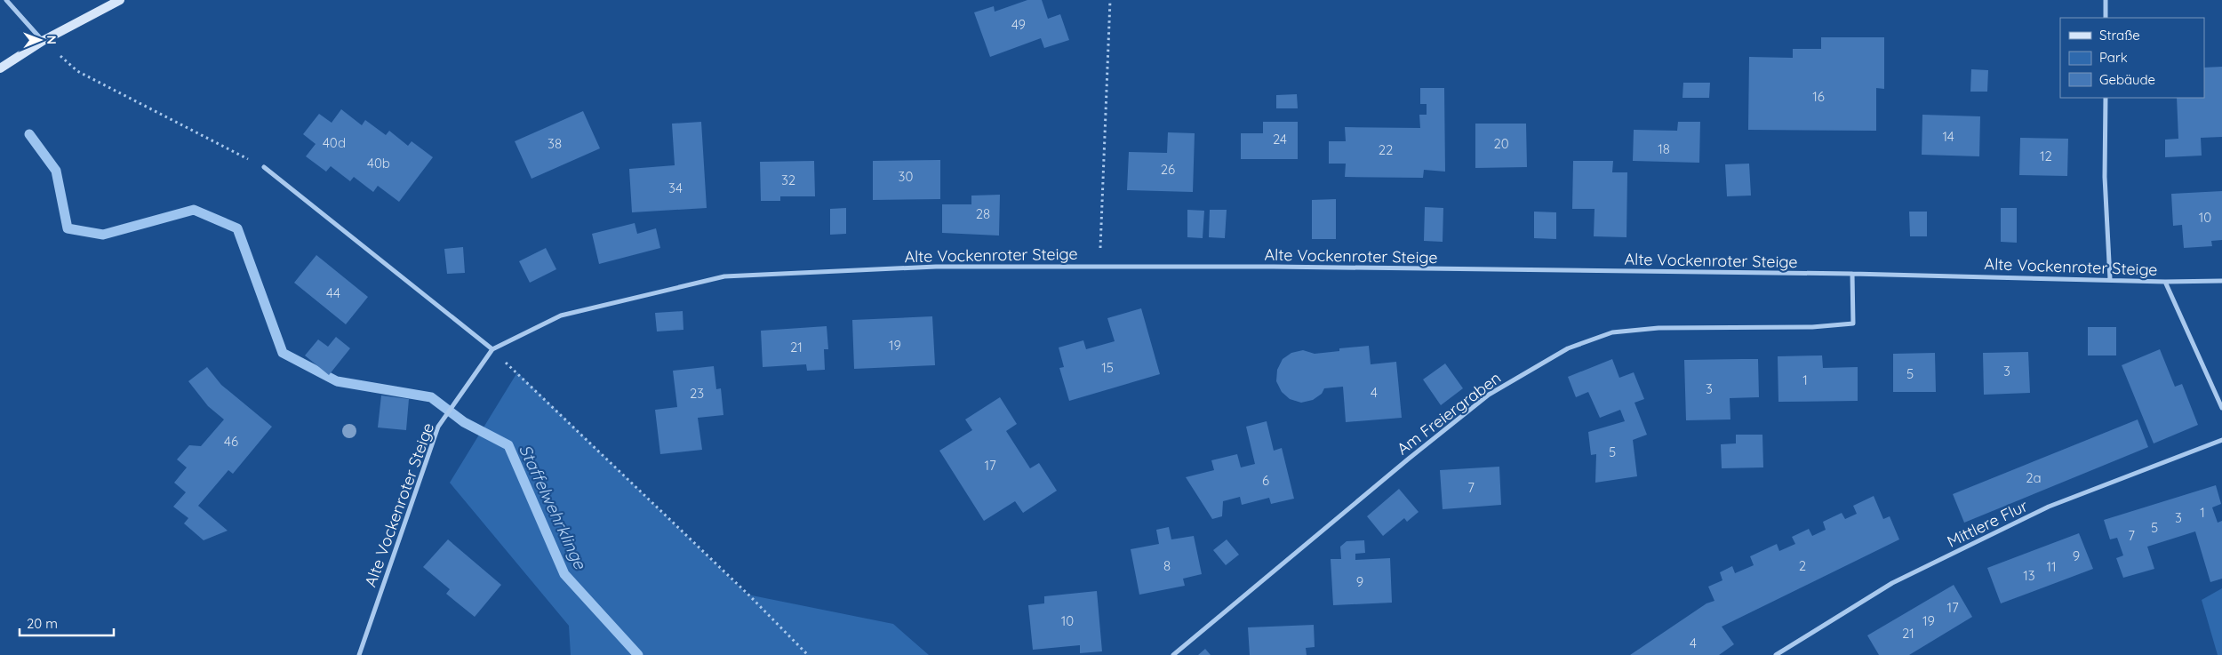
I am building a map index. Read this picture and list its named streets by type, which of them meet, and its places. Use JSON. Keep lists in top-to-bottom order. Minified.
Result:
{"streets":{"street":["Alte Vockenroter Steige","Am Freiergraben","Mittlere Flur"]},"crossings":[["Alte Vockenroter Steige","Am Freiergraben"]],"water":["Staffelwehrklinge"],"house_numbers":["49","16","14","24","40d","38","20","18","22","12","40b","26","30","32","34","28","10","44","19","21","15","3","5","1","3","4","23","46","5","17","2a","6","7","1","3","5","7","9","8","2","11","13","9","17","10","19","21","4"],"legend":["Straße","Park","Gebäude"],"scale_bar":"20 m","north":"right"}
